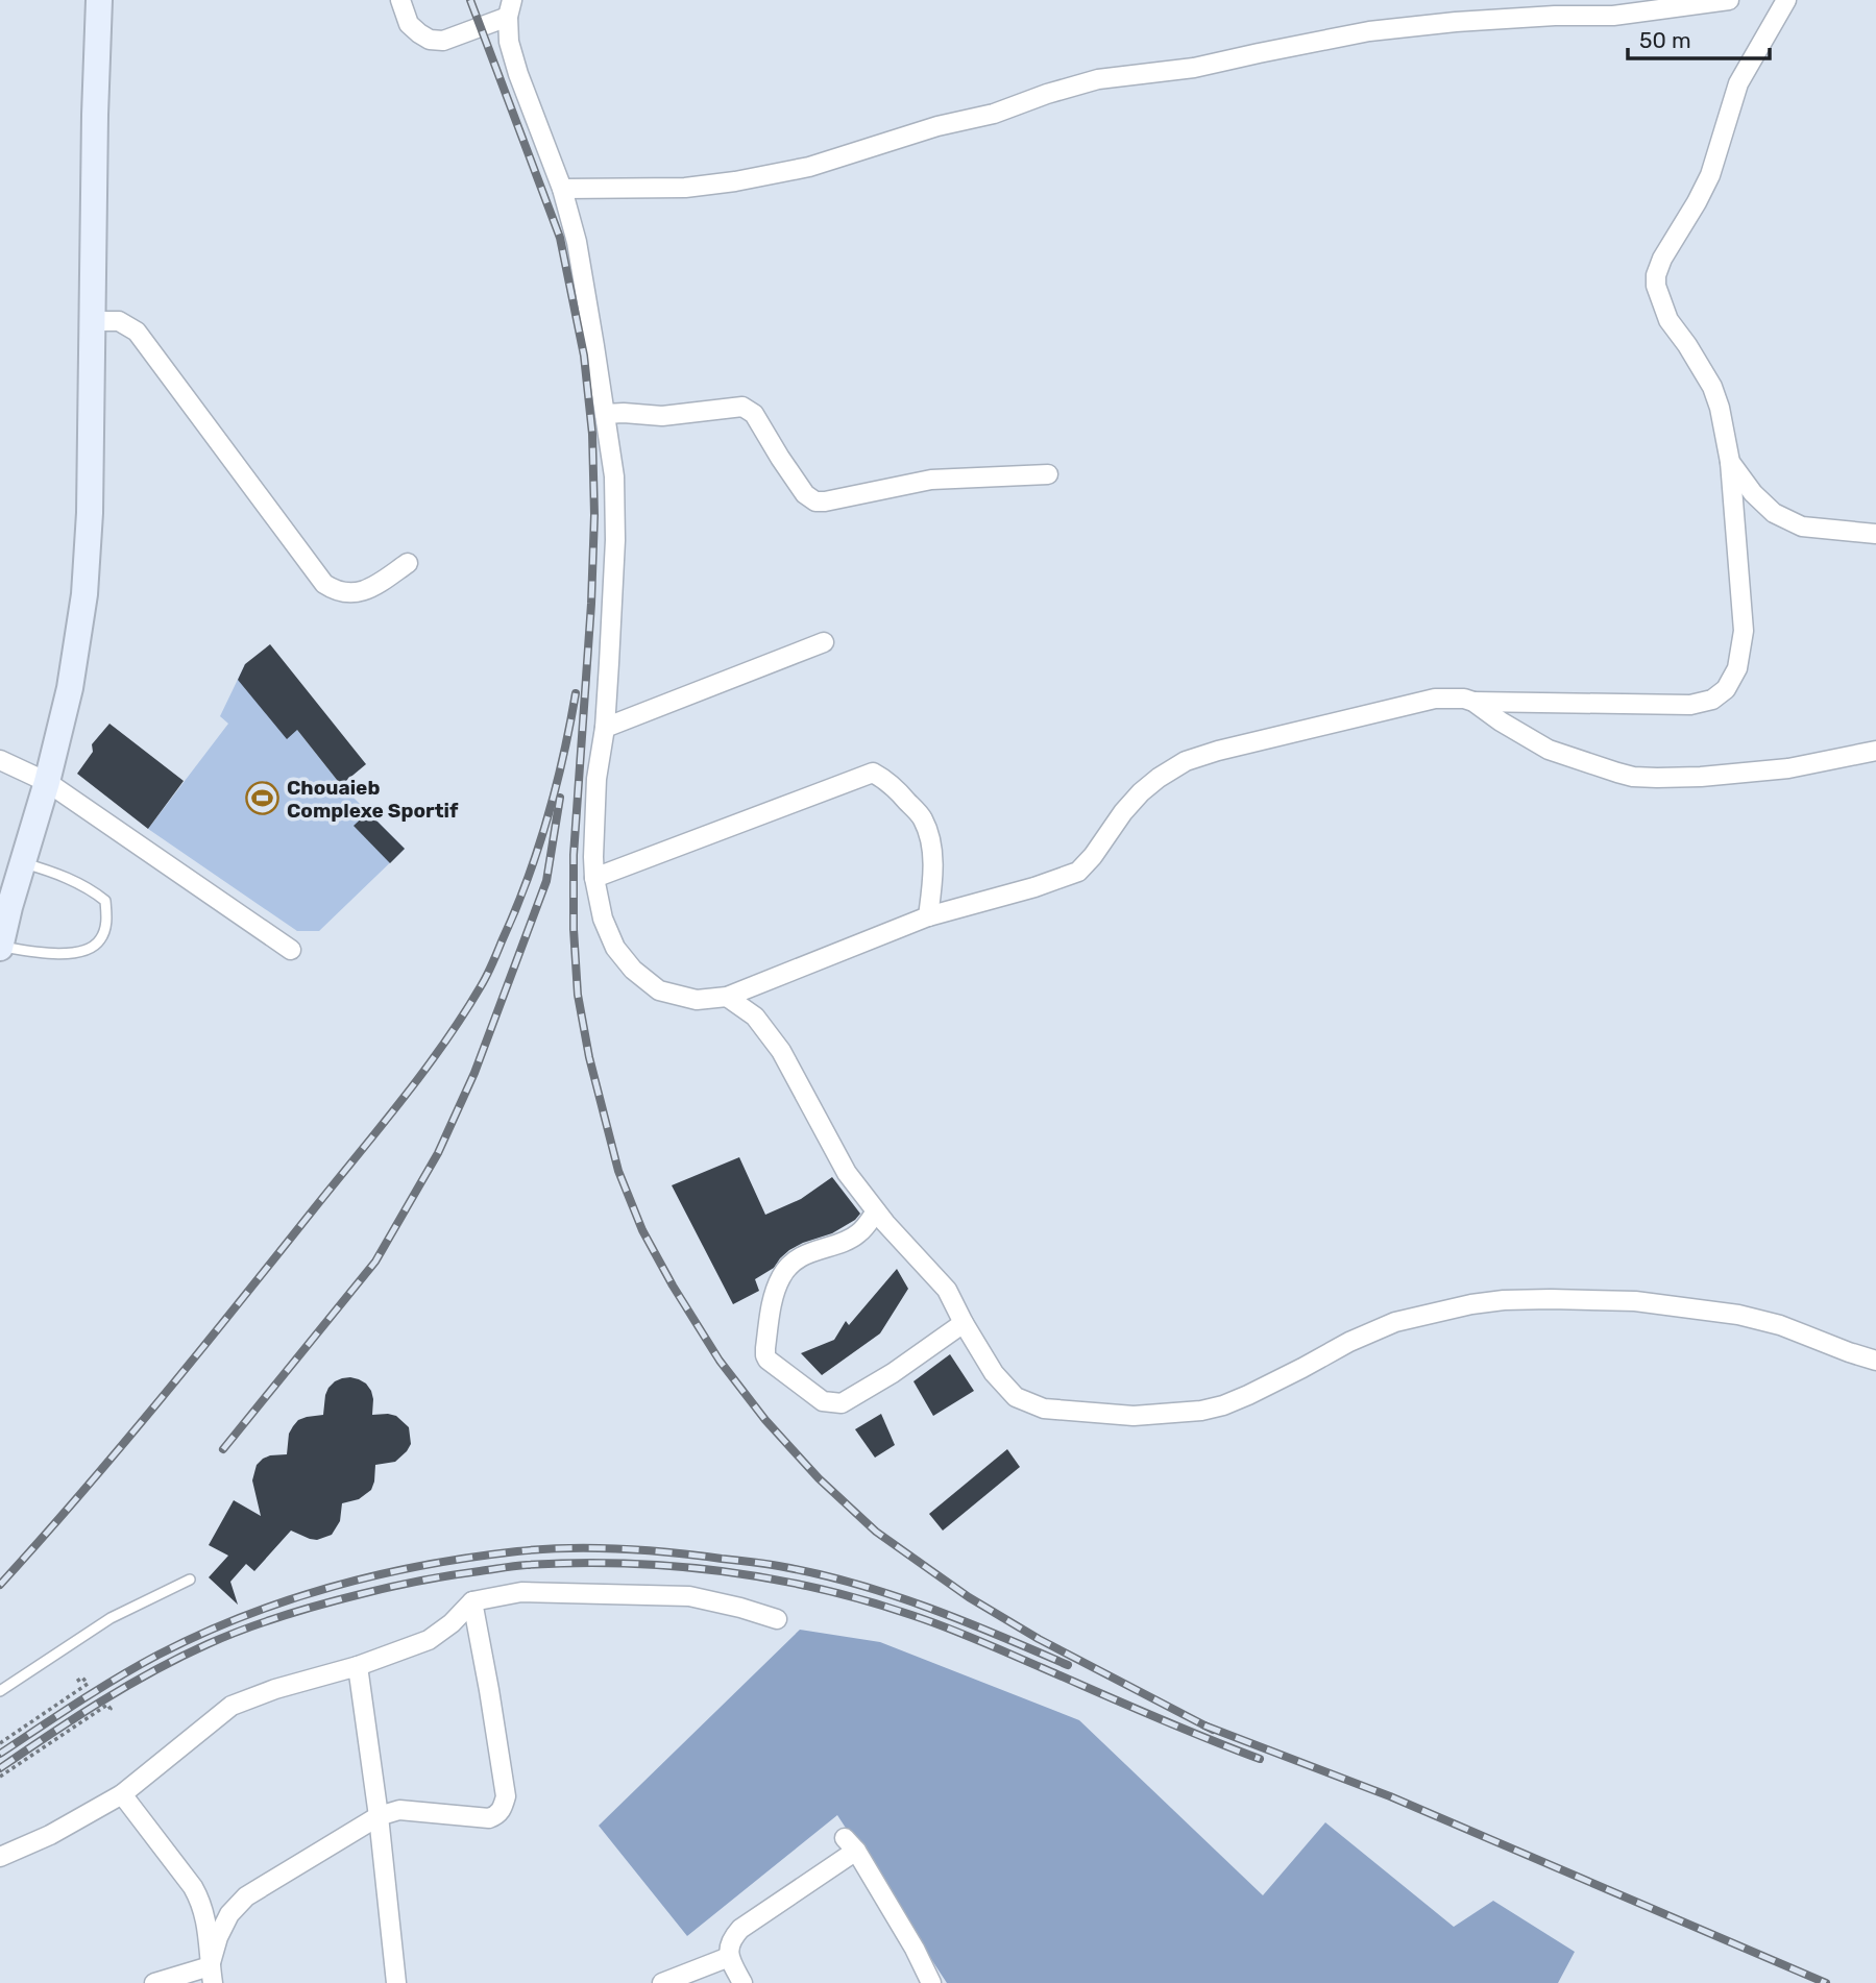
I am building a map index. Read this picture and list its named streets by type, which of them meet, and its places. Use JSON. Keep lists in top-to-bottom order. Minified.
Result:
{"places":{"sports":["Chouaieb Complexe Sportif"]},"scale_bar":"50 m"}
